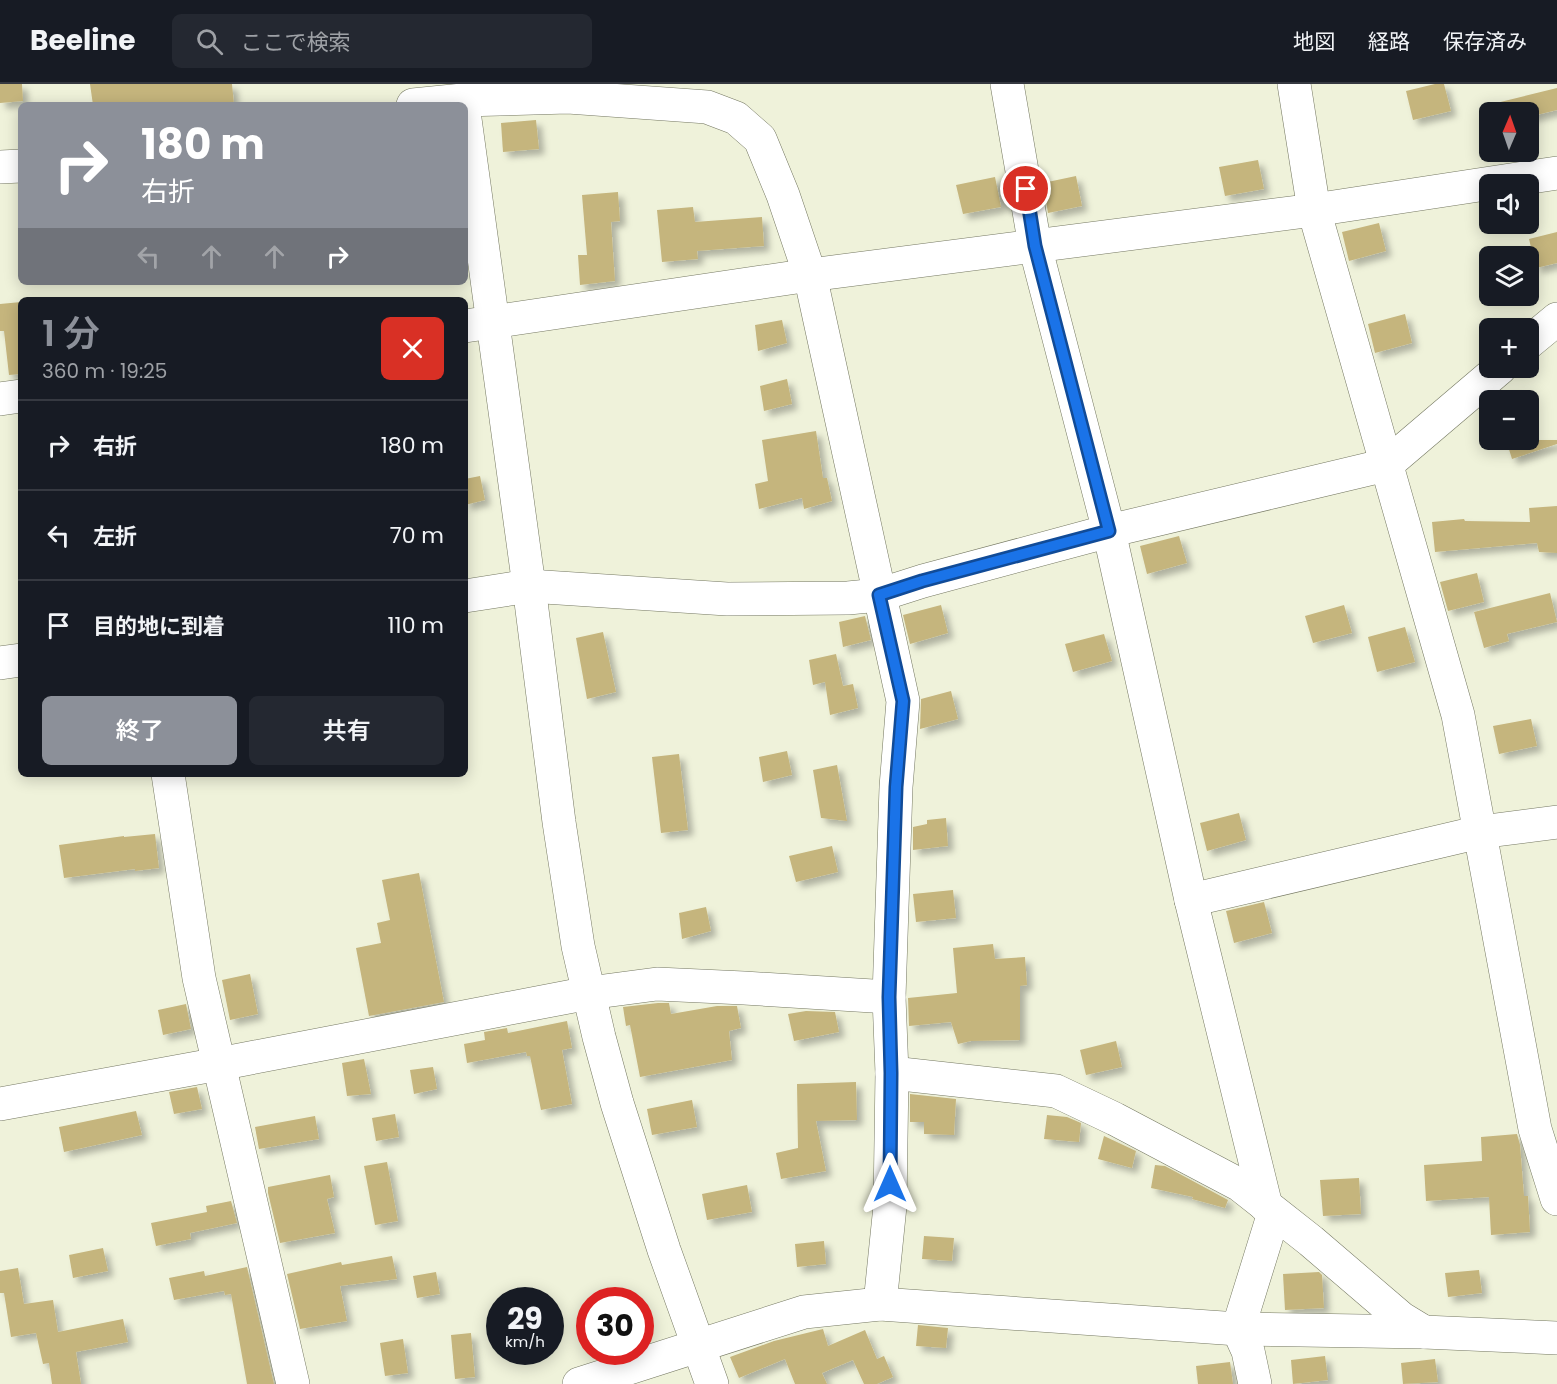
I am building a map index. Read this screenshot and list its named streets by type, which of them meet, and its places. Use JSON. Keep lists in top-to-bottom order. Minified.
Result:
{"north":"top","page":{"header":"Beeline","search":"ここで検索","nav":["地図","経路","保存済み"],"map_buttons":["+","−"],"turn":["180 m","右折"],"heading":["1 分","360 m · 19:25"],"list":[{"name":"右折","value":"180 m"},{"name":"左折","value":"70 m"},{"name":"目的地に到着","value":"110 m"}],"buttons":["終了","共有"],"speed":"29 km/h","limit":"30"}}
